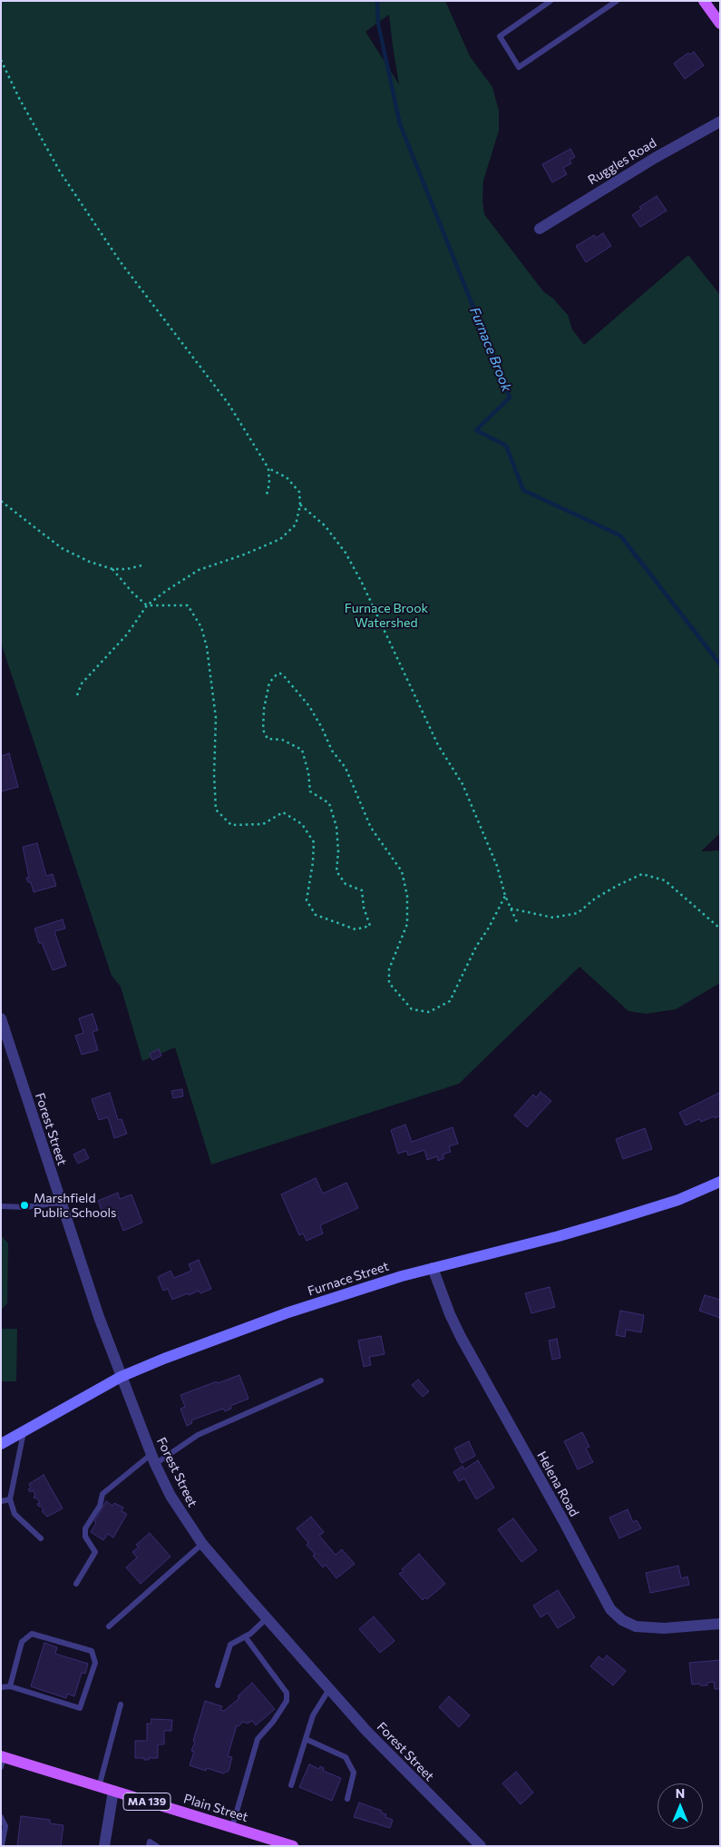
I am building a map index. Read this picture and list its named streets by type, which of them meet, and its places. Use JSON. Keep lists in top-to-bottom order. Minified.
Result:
{"streets":{"main road":["Furnace Street","MA 139","Plain Street"],"street":["Ruggles Road","Forest Street","Helena Road"]},"crossings":[["Forest Street","Furnace Street"],["Furnace Street","Helena Road"]],"water":["Furnace Brook"],"parks":["Furnace Brook Watershed"],"places":["Marshfield Public Schools"],"north":"top"}
